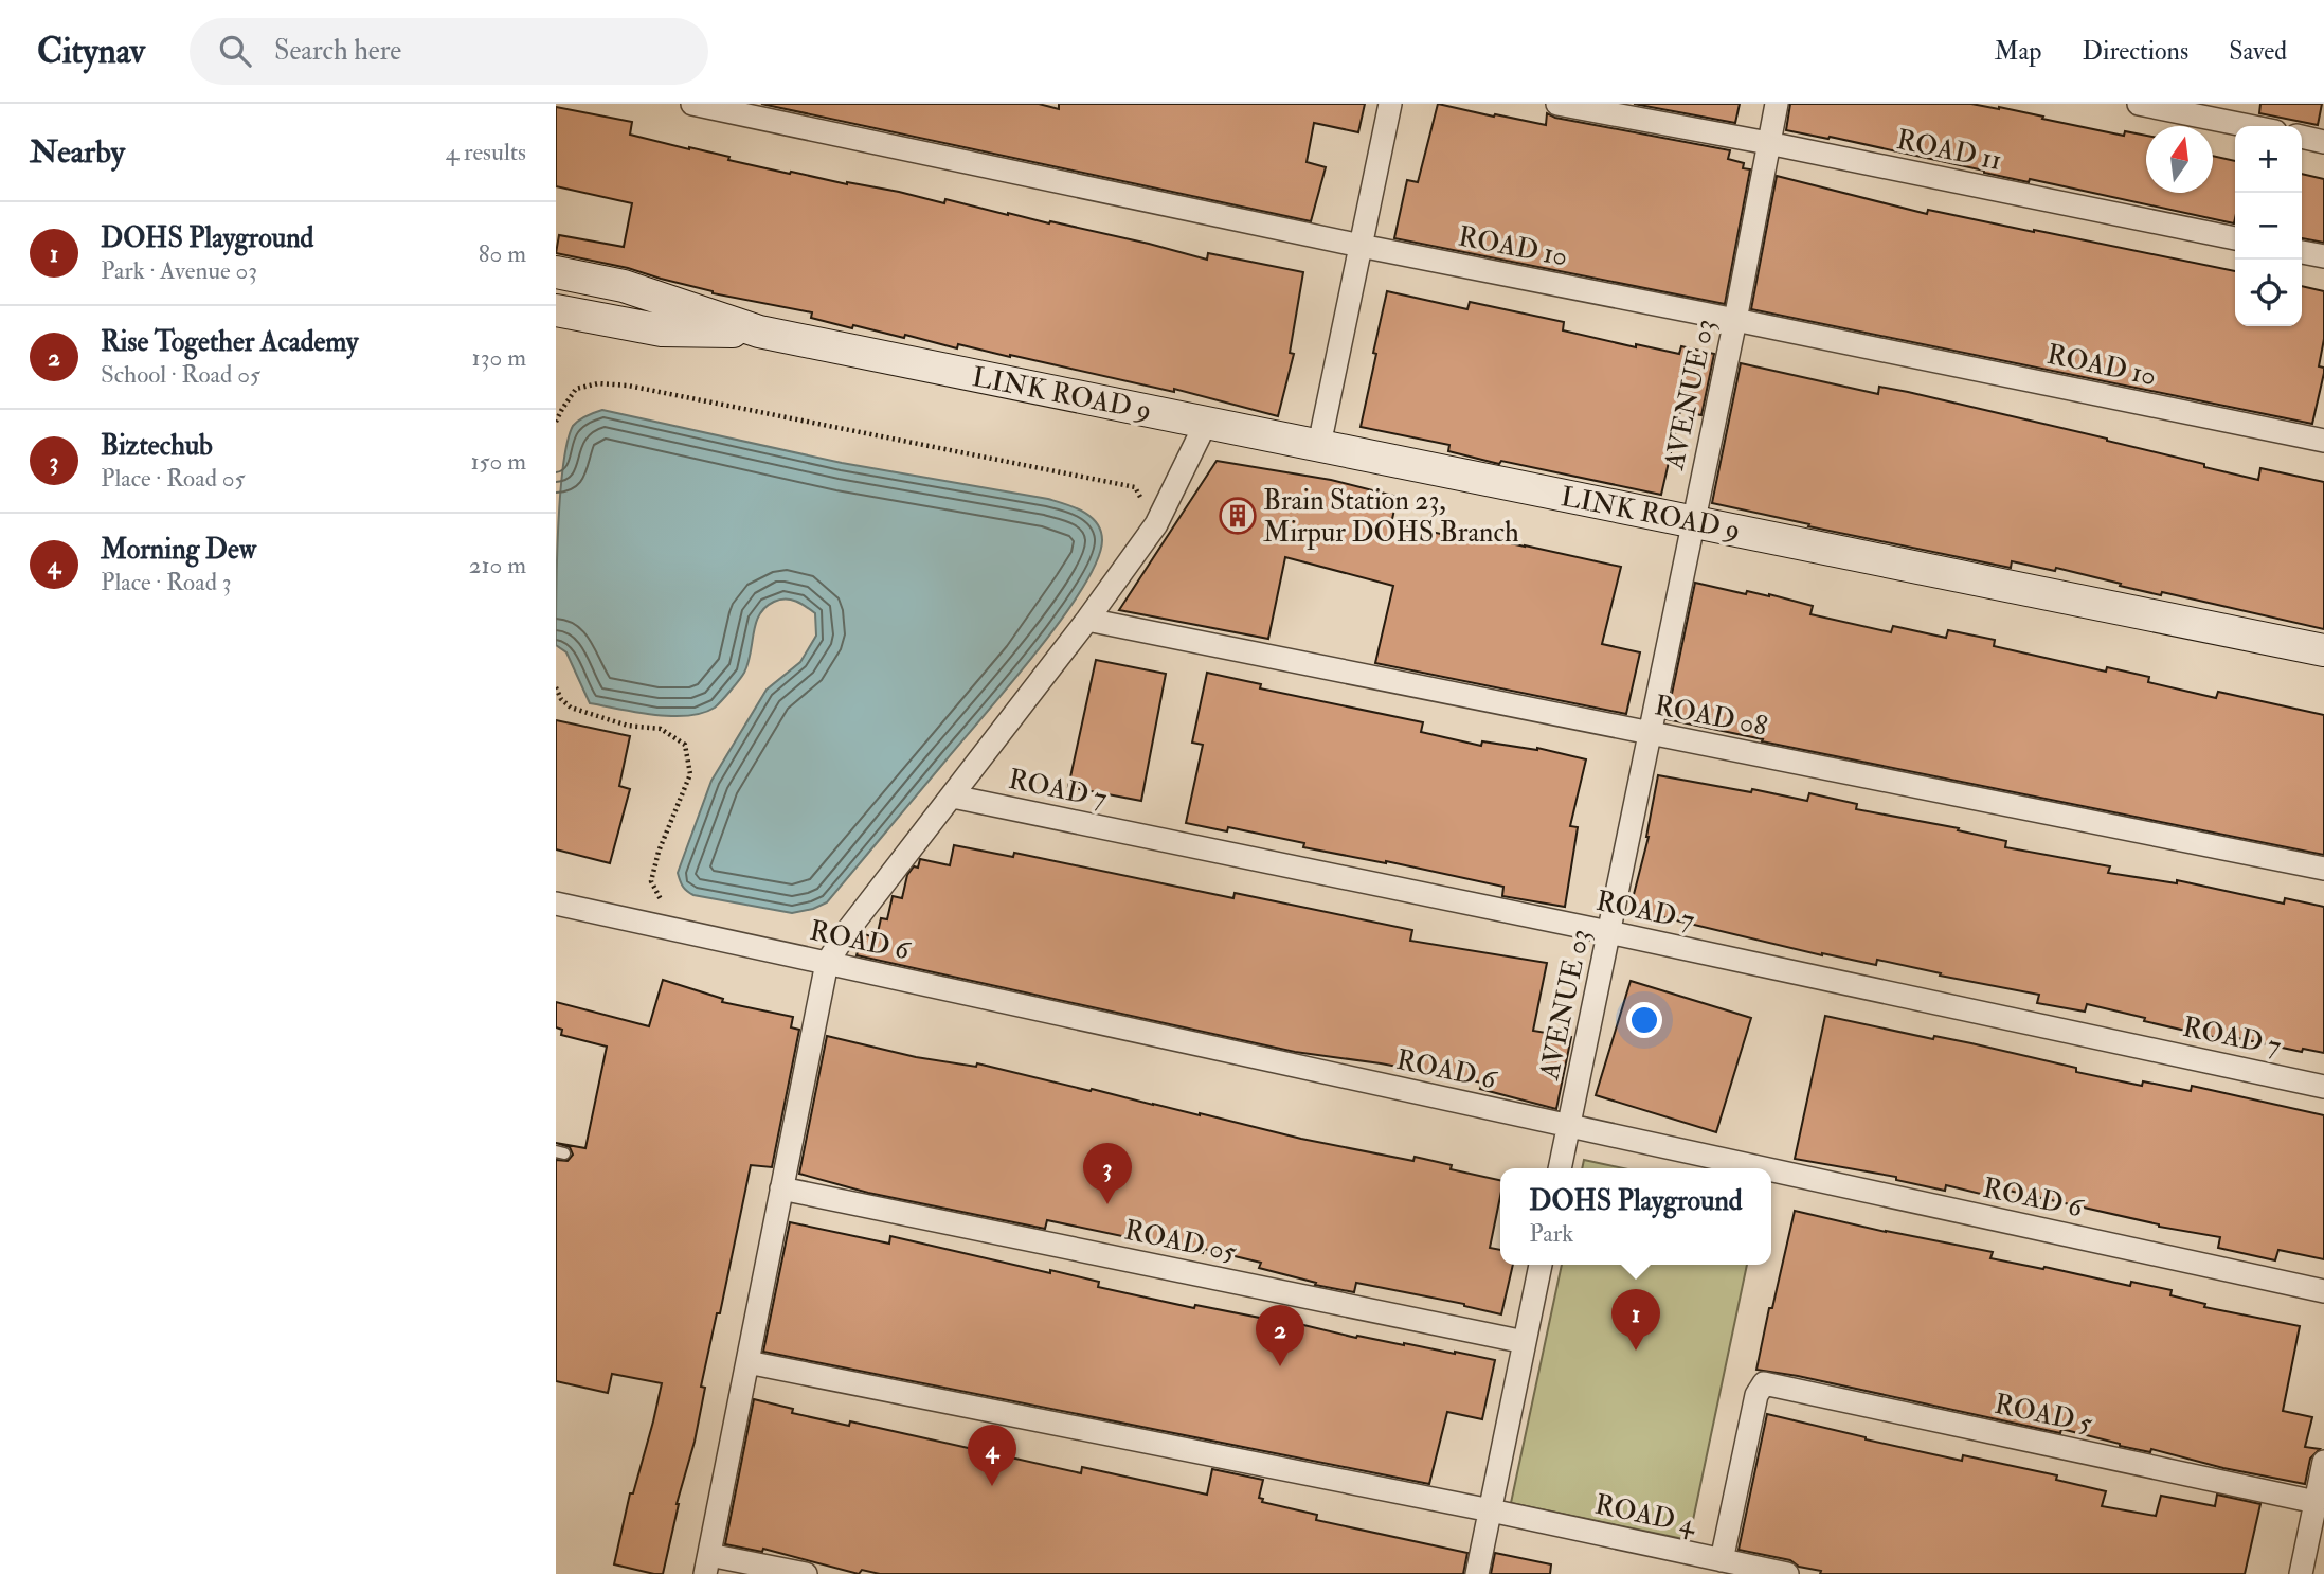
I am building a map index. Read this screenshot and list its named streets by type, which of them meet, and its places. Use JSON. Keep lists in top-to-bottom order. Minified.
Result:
{"streets":{"main road":["LINK ROAD 9"],"street":["ROAD 11","ROAD 10","AVENUE 03","ROAD 08","ROAD 7","ROAD 6","ROAD 05","ROAD 5","ROAD 4"]},"crossings":[["ROAD 11","AVENUE 03"],["ROAD 10","AVENUE 03"],["LINK ROAD 9","AVENUE 03"],["AVENUE 03","ROAD 08"],["AVENUE 03","ROAD 7"],["AVENUE 03","ROAD 6"],["ROAD 5","ROAD 4"]],"places":{"building":["Brain Station 23, Mirpur DOHS Branch"]},"north":"top","page":{"header":"Citynav","search":"Search here","nav":["Map","Directions","Saved"],"heading":["Nearby","4 results"],"map_buttons":["+","−"],"list":[{"mark":"1","name":"DOHS Playground","note":"Park · Avenue 03","value":"80 m"},{"mark":"2","name":"Rise Together Academy","note":"School · Road 05","value":"130 m"},{"mark":"3","name":"Biztechub","note":"Place · Road 05","value":"150 m"},{"mark":"4","name":"Morning Dew","note":"Place · Road 3","value":"210 m"}],"pins":["3","1","2","4"],"popup":["DOHS Playground","Park"]}}
